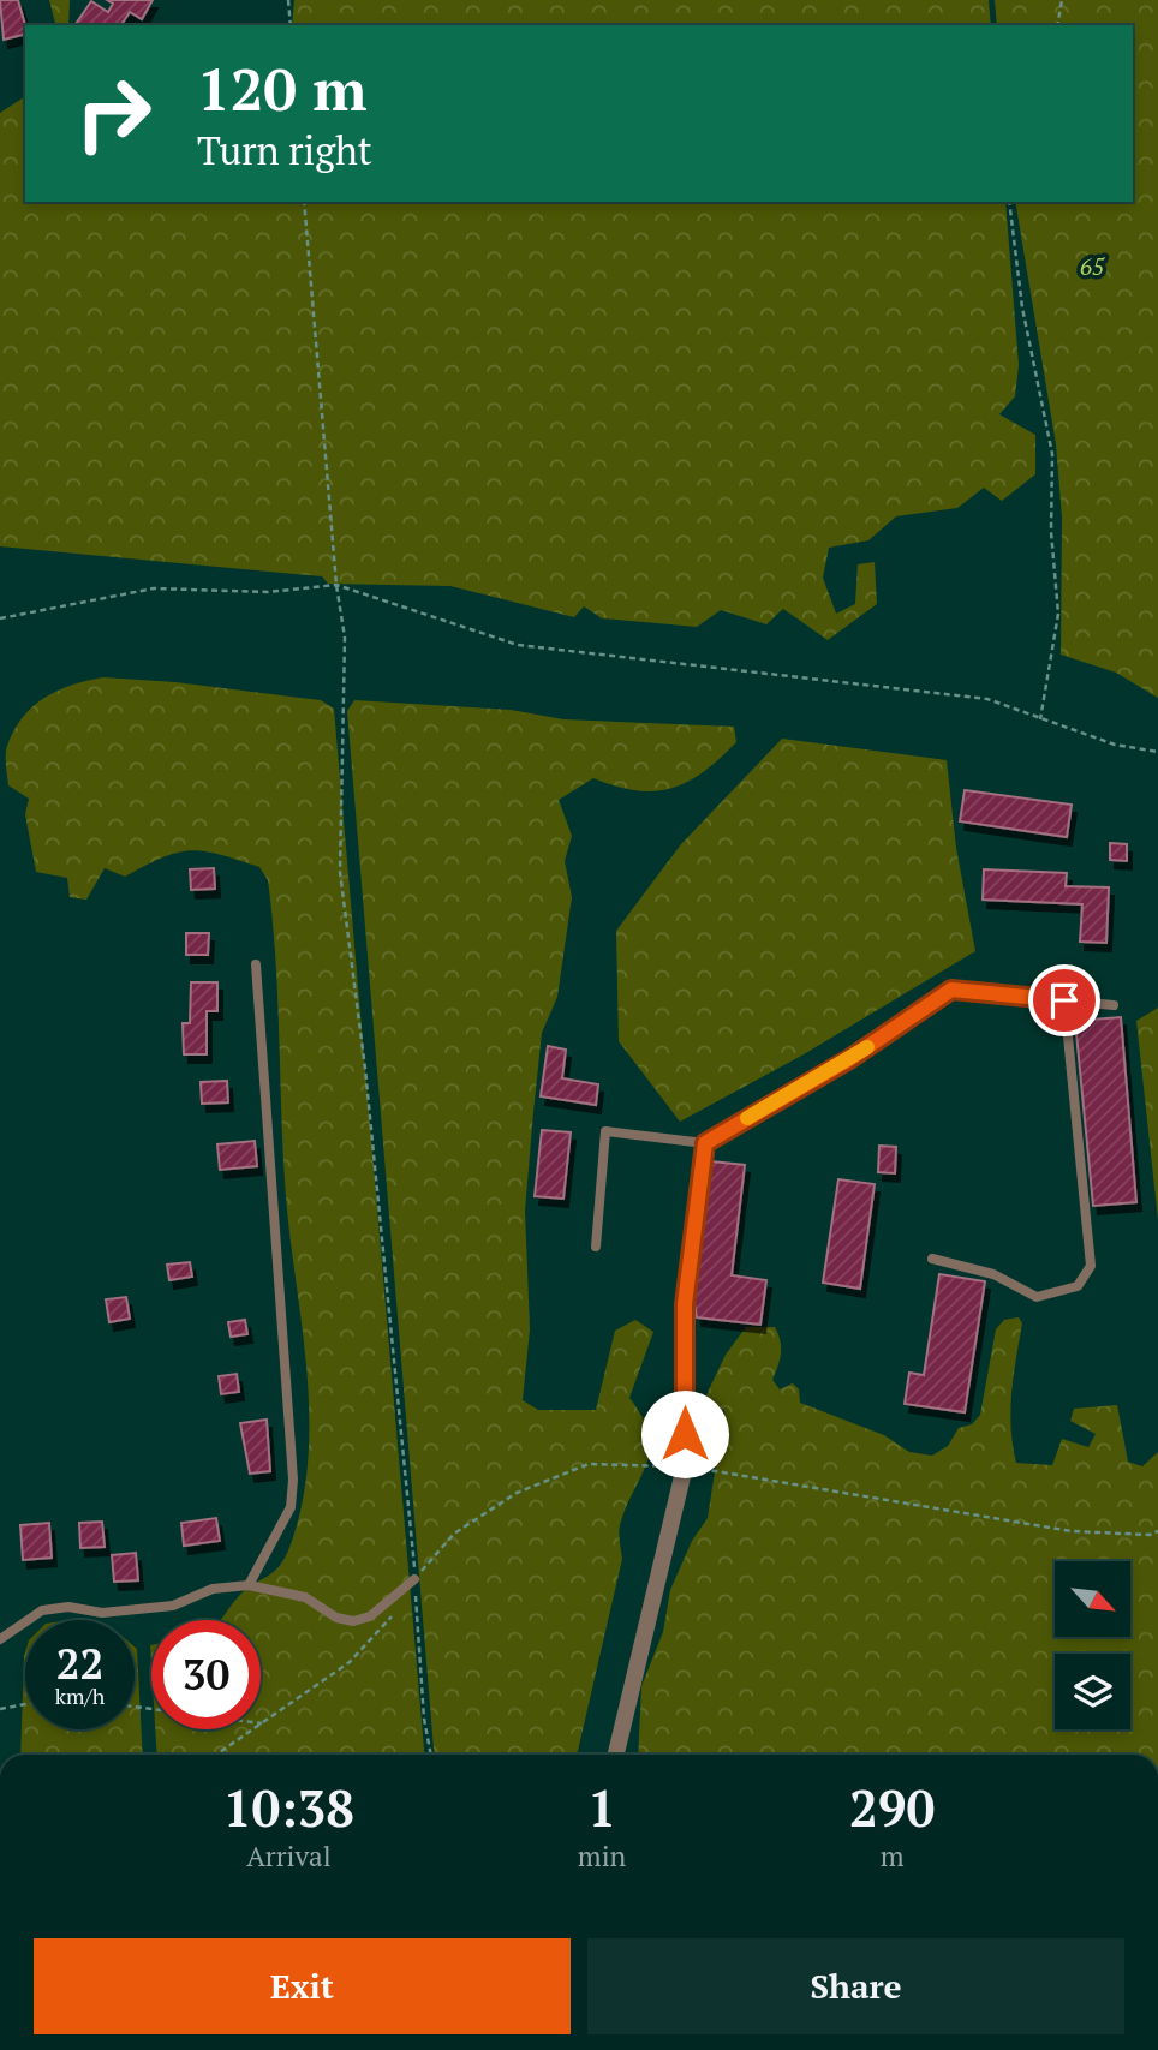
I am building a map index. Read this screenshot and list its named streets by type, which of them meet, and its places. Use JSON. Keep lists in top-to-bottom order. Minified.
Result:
{"parks":["65"],"north":"bottom right","page":{"turn":["120 m","Turn right"],"speed":"22 km/h","limit":"30","eta":["10:38","Arrival","1","min","290","m"],"buttons":["Exit","Share"]}}
